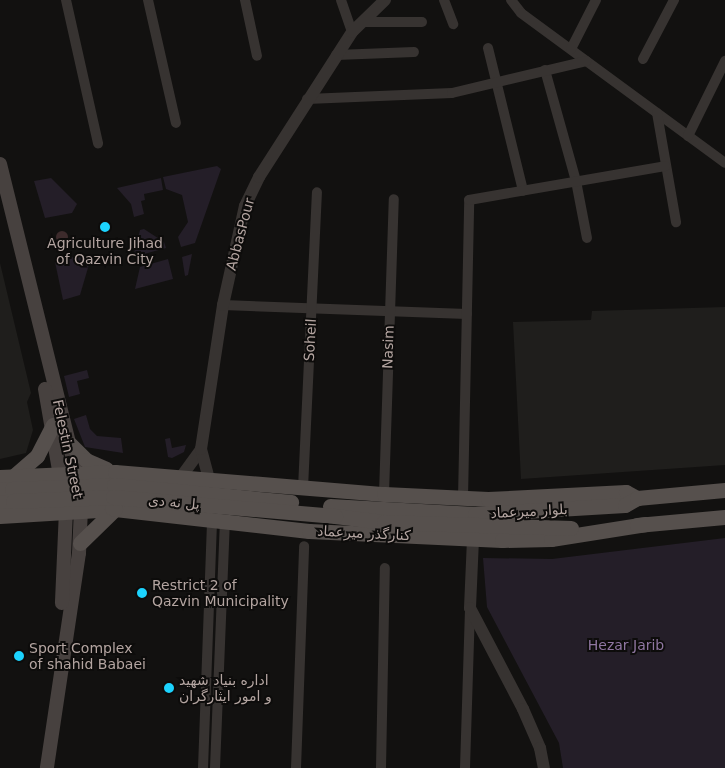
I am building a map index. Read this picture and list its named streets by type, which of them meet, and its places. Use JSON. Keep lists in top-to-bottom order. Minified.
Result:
{"streets":{"main road":["Felestin Street","پل نه دی","بلوار میرعماد","کنارگذر میرعماد"],"street":["AbbasPour","Soheil","Nasim"]},"crossings":[["Felestin Street","کنارگذر میرعماد"],["پل نه دی","بلوار میرعماد"],["پل نه دی","کنارگذر میرعماد"],["بلوار میرعماد","کنارگذر میرعماد"]],"parks":["Hezar Jarib"],"places":["Agriculture Jihad of Qazvin City","Restrict 2 of Qazvin Municipality","Sport Complex of shahid Babaei","اداره بنیاد شهید و امور ایثارگران"]}
